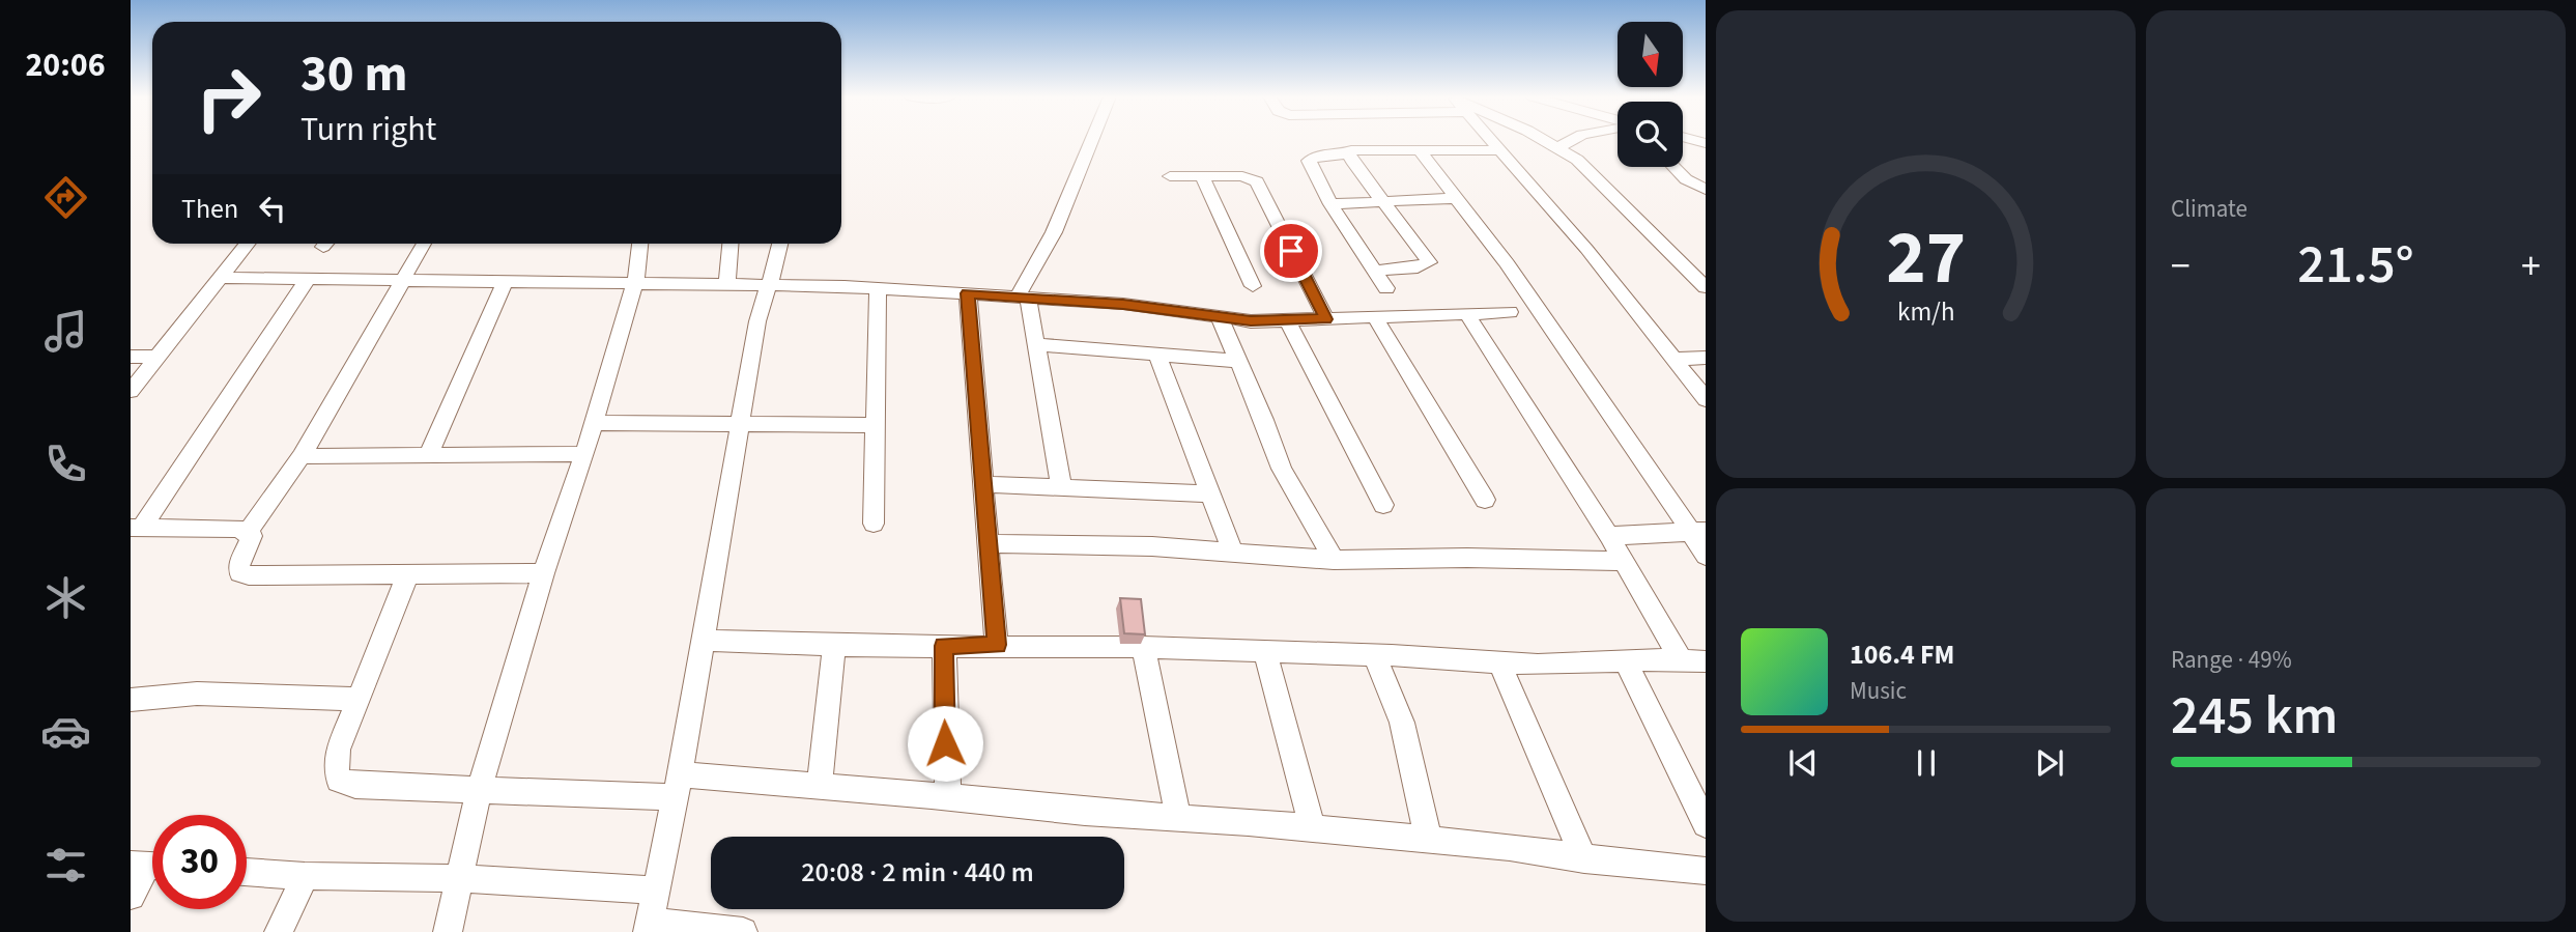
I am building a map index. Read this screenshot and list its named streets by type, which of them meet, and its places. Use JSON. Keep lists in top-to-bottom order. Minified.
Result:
{"north":"bottom","page":{"tabs":"20:06","tile":["Climate",["Range · 49%","245 km"]],"turn":["30 m","Turn right"],"then":"Then","heat":["−","21.5°","+"],"song":["106.4 FM","Music"],"limit":"30","trip":"20:08 · 2 min · 440 m","gauge":["27","km/h"]}}
